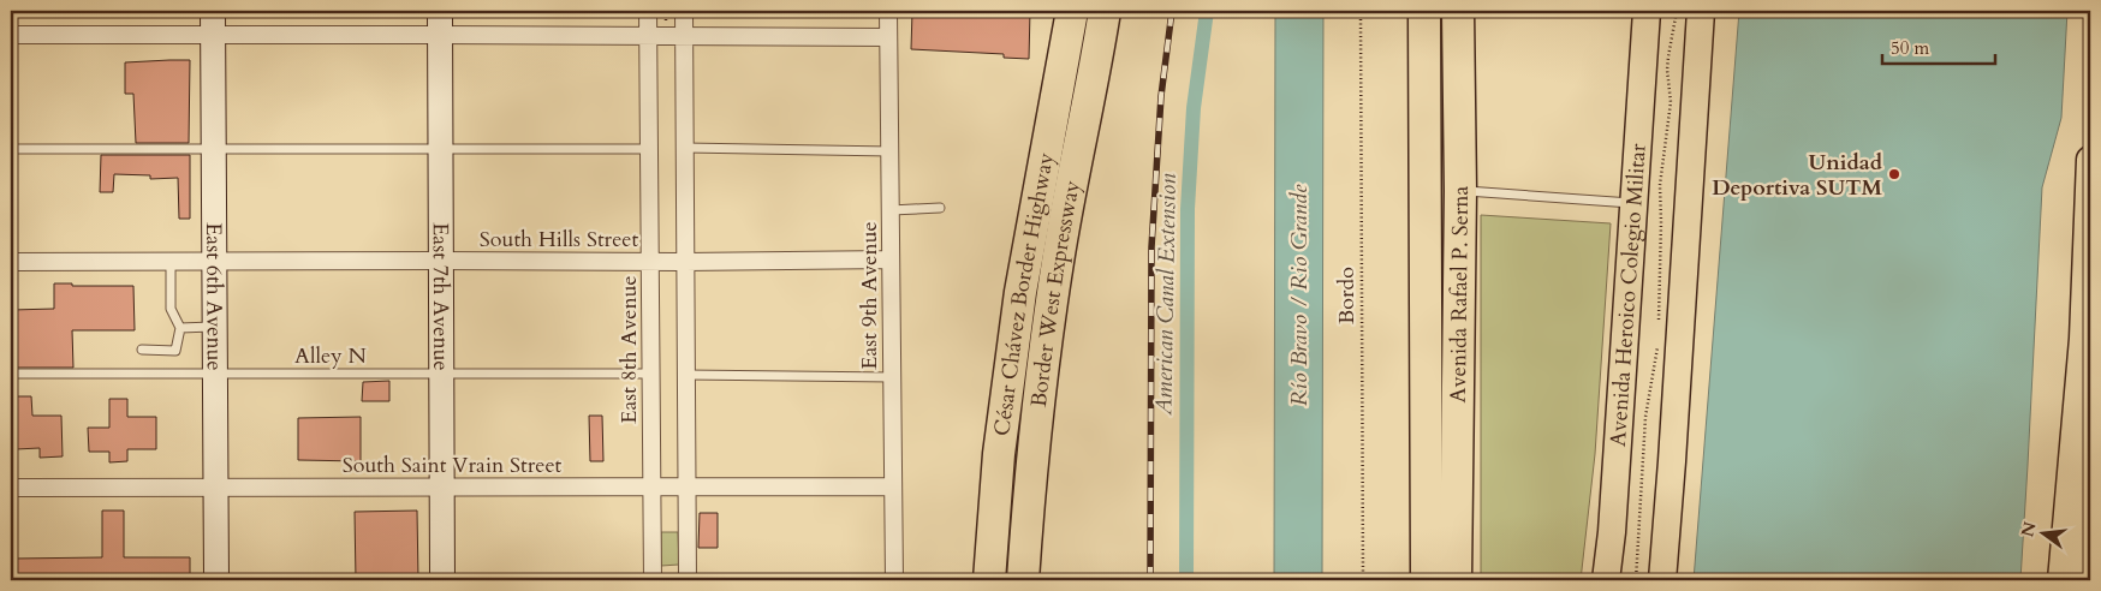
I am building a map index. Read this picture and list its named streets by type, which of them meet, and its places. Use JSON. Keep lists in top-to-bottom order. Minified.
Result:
{"streets":{"highway":["César Chávez Border Highway","Border West Expressway","Avenida Rafael P. Serna"],"main road":["Avenida Heroico Colegio Militar"],"street":["South Hills Street","East 6th Avenue","East 7th Avenue","East 9th Avenue","East 8th Avenue","South Saint Vrain Street"],"lane":["Alley N"],"path":["Bordo"]},"crossings":[["South Hills Street","East 6th Avenue"],["South Hills Street","East 7th Avenue"],["South Hills Street","East 9th Avenue"],["South Hills Street","East 8th Avenue"],["East 6th Avenue","Alley N"],["East 6th Avenue","South Saint Vrain Street"],["East 7th Avenue","Alley N"],["East 7th Avenue","South Saint Vrain Street"],["East 9th Avenue","South Saint Vrain Street"],["East 8th Avenue","Alley N"],["East 8th Avenue","South Saint Vrain Street"]],"water":["American Canal Extension","Río Bravo / Rio Grande"],"places":["Unidad Deportiva SUTM"],"scale_bar":"50 m","north":"left"}
